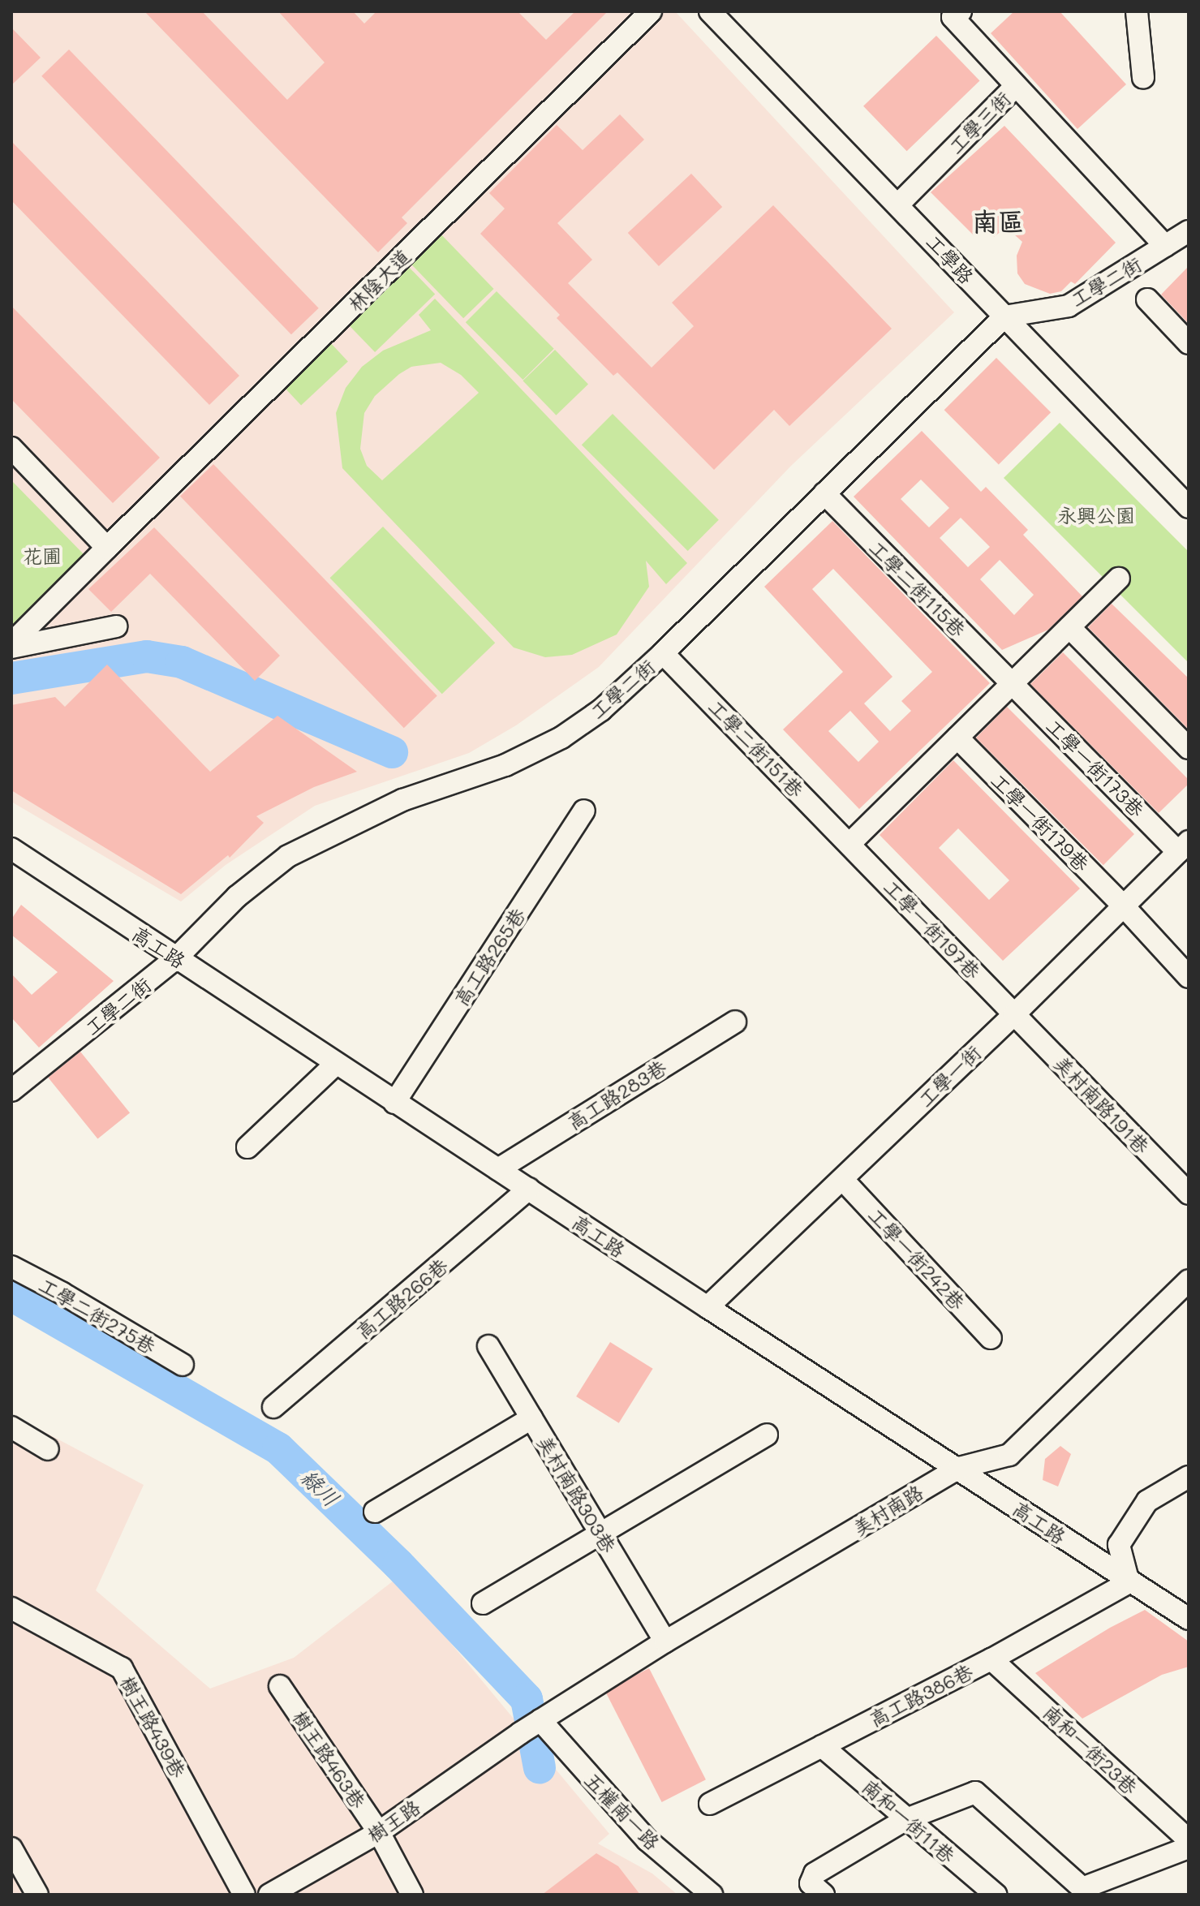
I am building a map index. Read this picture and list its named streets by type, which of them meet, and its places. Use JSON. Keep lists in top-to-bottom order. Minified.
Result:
{"streets":{"street":["工學三街","工學路","林陰大道","工學二街","工學二街115巷","工學二街151巷","工學一街173巷","工學一街179巷","工學一街197巷","高工路","高工路265巷","工學一街","高工路283巷","美村南路191巷","工學一街242巷","高工路266巷","工學二街275巷","美村南路303巷","美村南路","高工路386巷","樹王路439巷","南和一街23巷","樹王路463巷","五權南一路","樹王路","南和一街11巷"]},"crossings":[["工學三街","工學路"],["工學路","工學二街"],["工學二街","工學二街115巷"],["工學二街","工學二街151巷"],["工學二街","高工路"],["工學二街115巷","工學一街173巷"],["工學二街151巷","工學一街197巷"],["工學一街173巷","工學一街"],["工學一街179巷","工學一街"],["工學一街197巷","工學一街"],["工學一街197巷","美村南路191巷"],["高工路","高工路265巷"],["高工路","工學一街"],["高工路","高工路283巷"],["高工路","高工路266巷"],["高工路","美村南路"],["高工路","高工路386巷"],["工學一街","美村南路191巷"],["工學一街","工學一街242巷"],["美村南路303巷","美村南路"],["美村南路","五權南一路"],["美村南路","樹王路"],["高工路386巷","南和一街23巷"],["高工路386巷","南和一街11巷"],["樹王路463巷","樹王路"],["五權南一路","樹王路"]],"districts":["南區"],"water":["綠川"],"parks":["永興公園","花圃"]}
